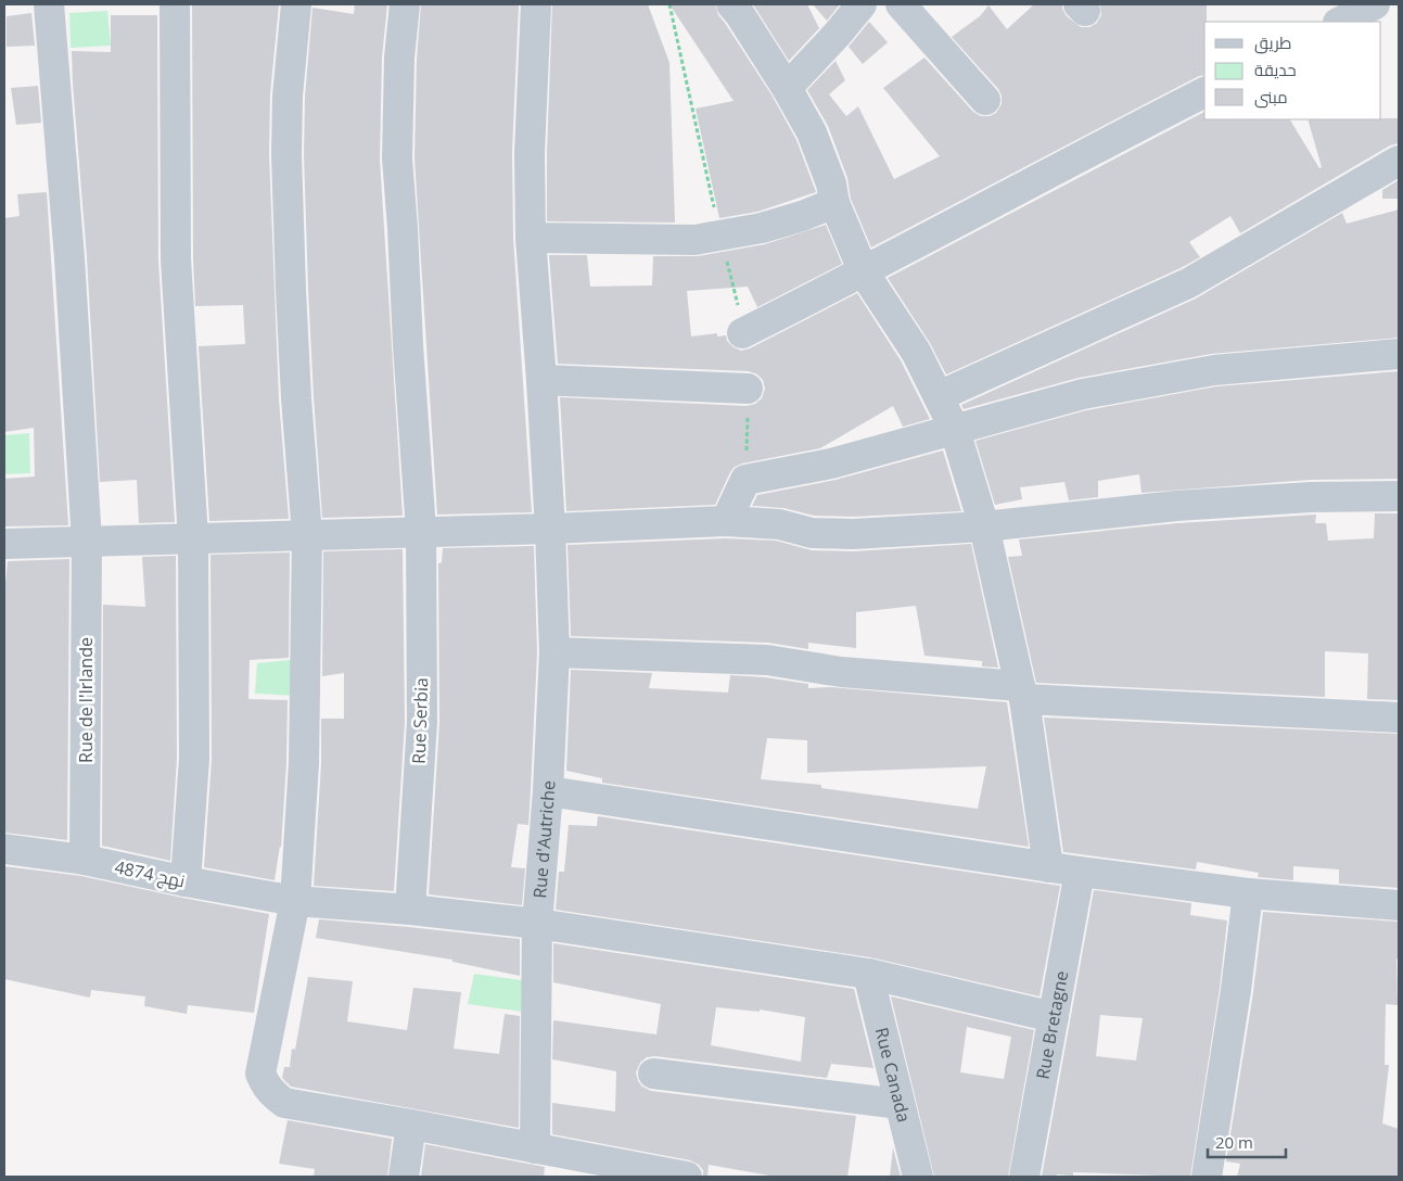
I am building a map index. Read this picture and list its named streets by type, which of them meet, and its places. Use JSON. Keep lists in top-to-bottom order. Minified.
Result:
{"streets":{"street":["Rue de l'Irlande","Rue Serbia","Rue d'Autriche","نهج 4874","Rue Bretagne","Rue Canada"]},"crossings":[["Rue de l'Irlande","نهج 4874"],["Rue Serbia","نهج 4874"],["Rue d'Autriche","نهج 4874"],["نهج 4874","Rue Bretagne"],["نهج 4874","Rue Canada"]],"legend":["طريق","حديقة","مبنى"],"scale_bar":"20 m"}
